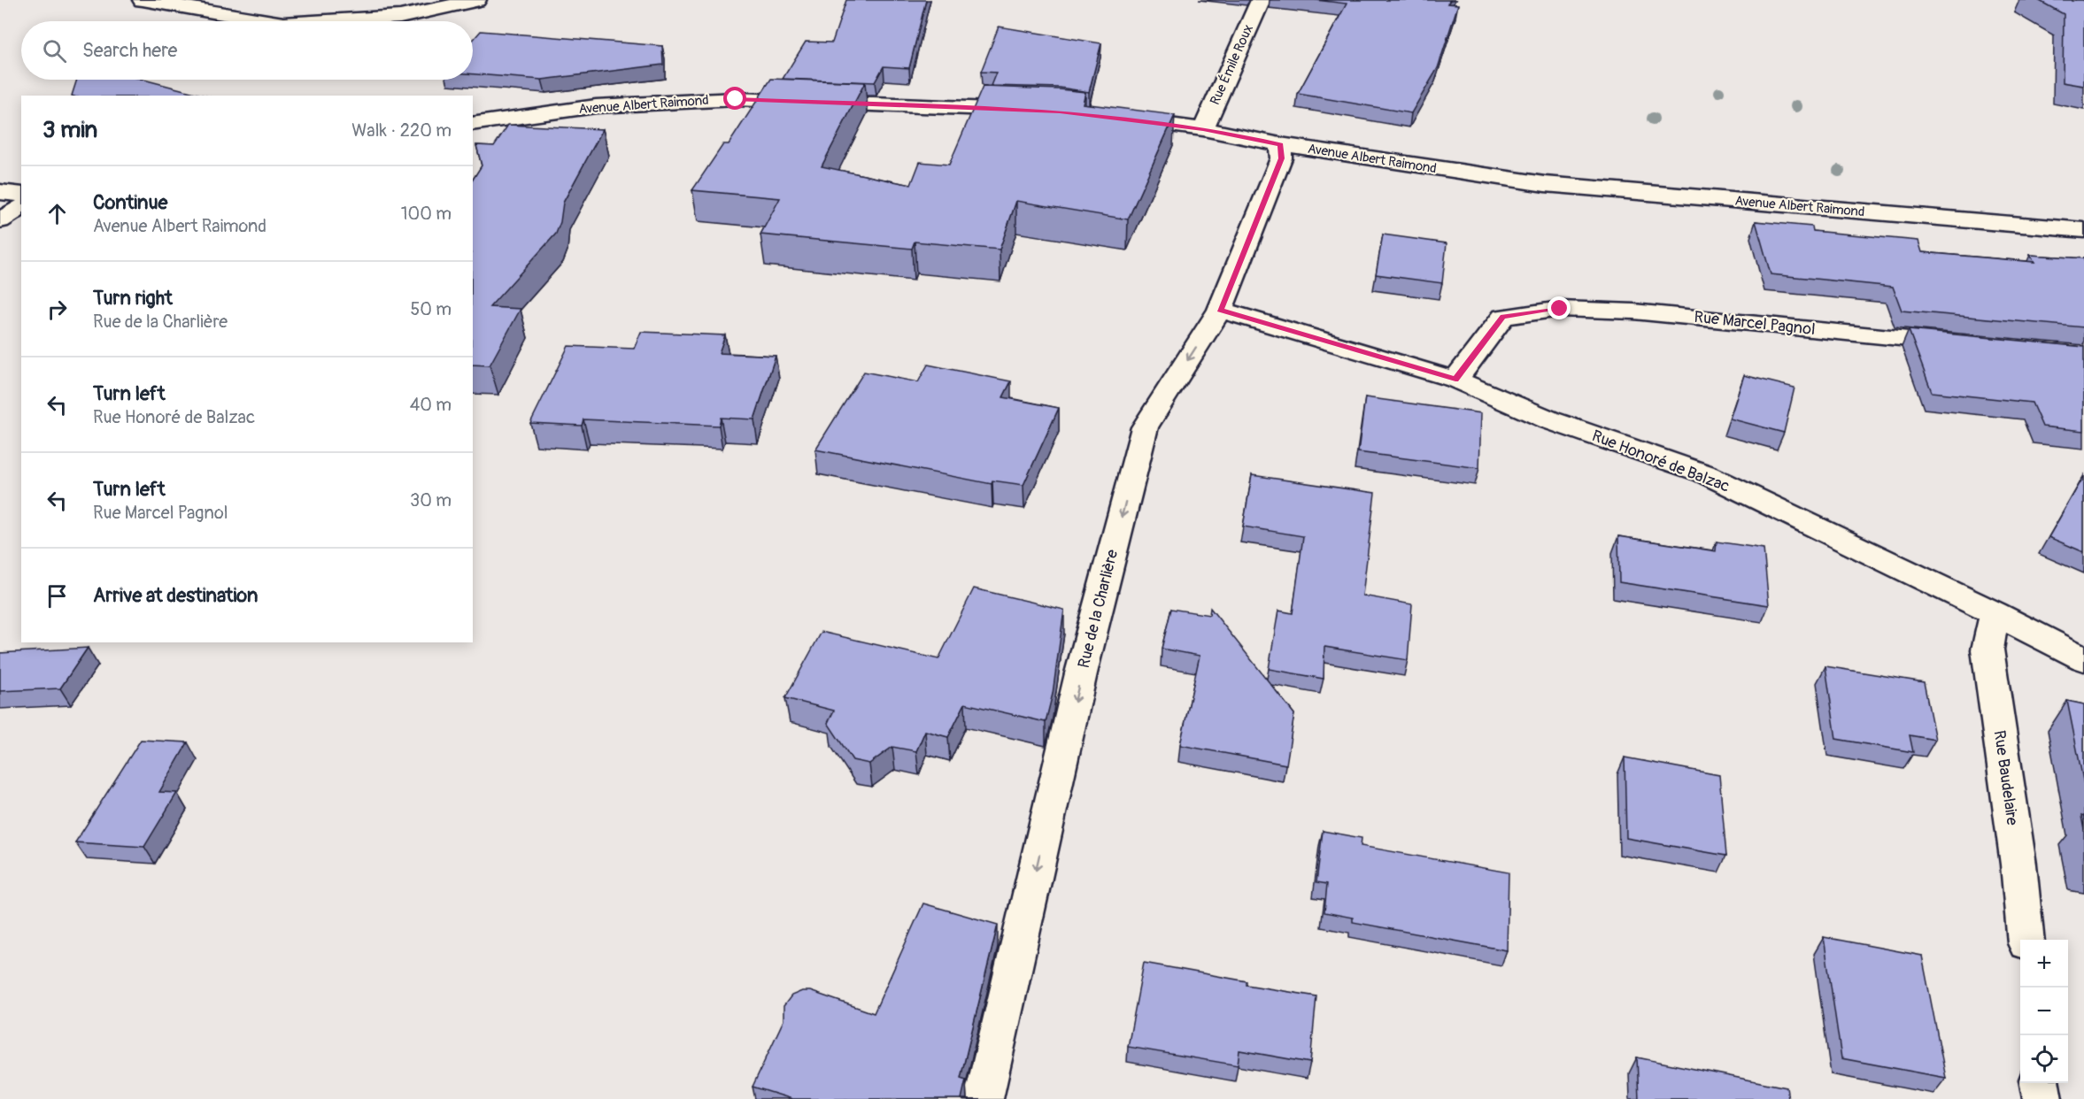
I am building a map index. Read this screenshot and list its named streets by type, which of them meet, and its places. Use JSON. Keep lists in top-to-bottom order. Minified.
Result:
{"streets":{"street":["Rue Émile Roux","Avenue Albert Raimond","Rue Marcel Pagnol","Rue Honoré de Balzac","Rue de la Charlière","Rue Baudelaire"]},"crossings":[["Rue Émile Roux","Avenue Albert Raimond"],["Avenue Albert Raimond","Rue de la Charlière"],["Rue Marcel Pagnol","Rue Honoré de Balzac"],["Rue Honoré de Balzac","Rue de la Charlière"],["Rue Honoré de Balzac","Rue Baudelaire"]],"one_way":["Rue de la Charlière"],"page":{"search":"Search here","heading":["3 min","Walk · 220 m"],"list":[["Continue","Avenue Albert Raimond","100 m"],["Turn right","Rue de la Charlière","50 m"],["Turn left","Rue Honoré de Balzac","40 m"],["Turn left","Rue Marcel Pagnol","30 m"],"Arrive at destination"],"map_buttons":["+","−"]}}
